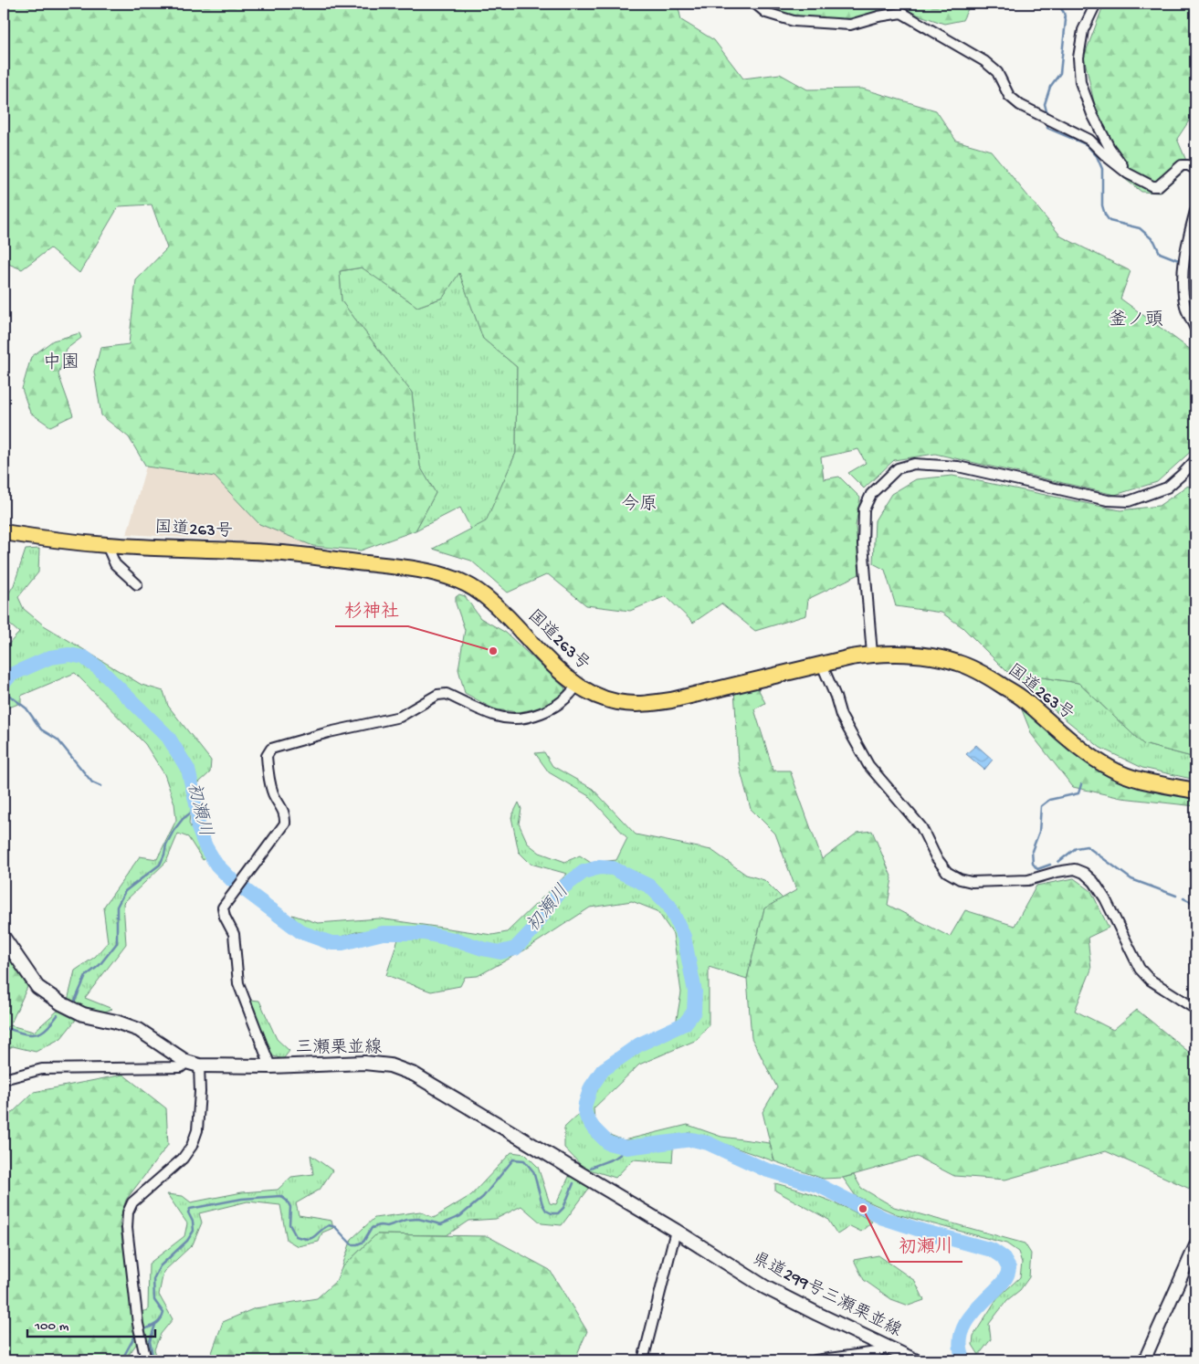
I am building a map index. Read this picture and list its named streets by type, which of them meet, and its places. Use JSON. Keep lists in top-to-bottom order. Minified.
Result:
{"streets":{"highway":["国道263号"],"main road":["三瀬栗並線","県道299号三瀬栗並線"]},"crossings":[["三瀬栗並線","県道299号三瀬栗並線"]],"districts":["釜ノ頭","中園","今原"],"water":["初瀬川"],"places":["杉神社","初瀬川"],"scale_bar":"100 m"}
